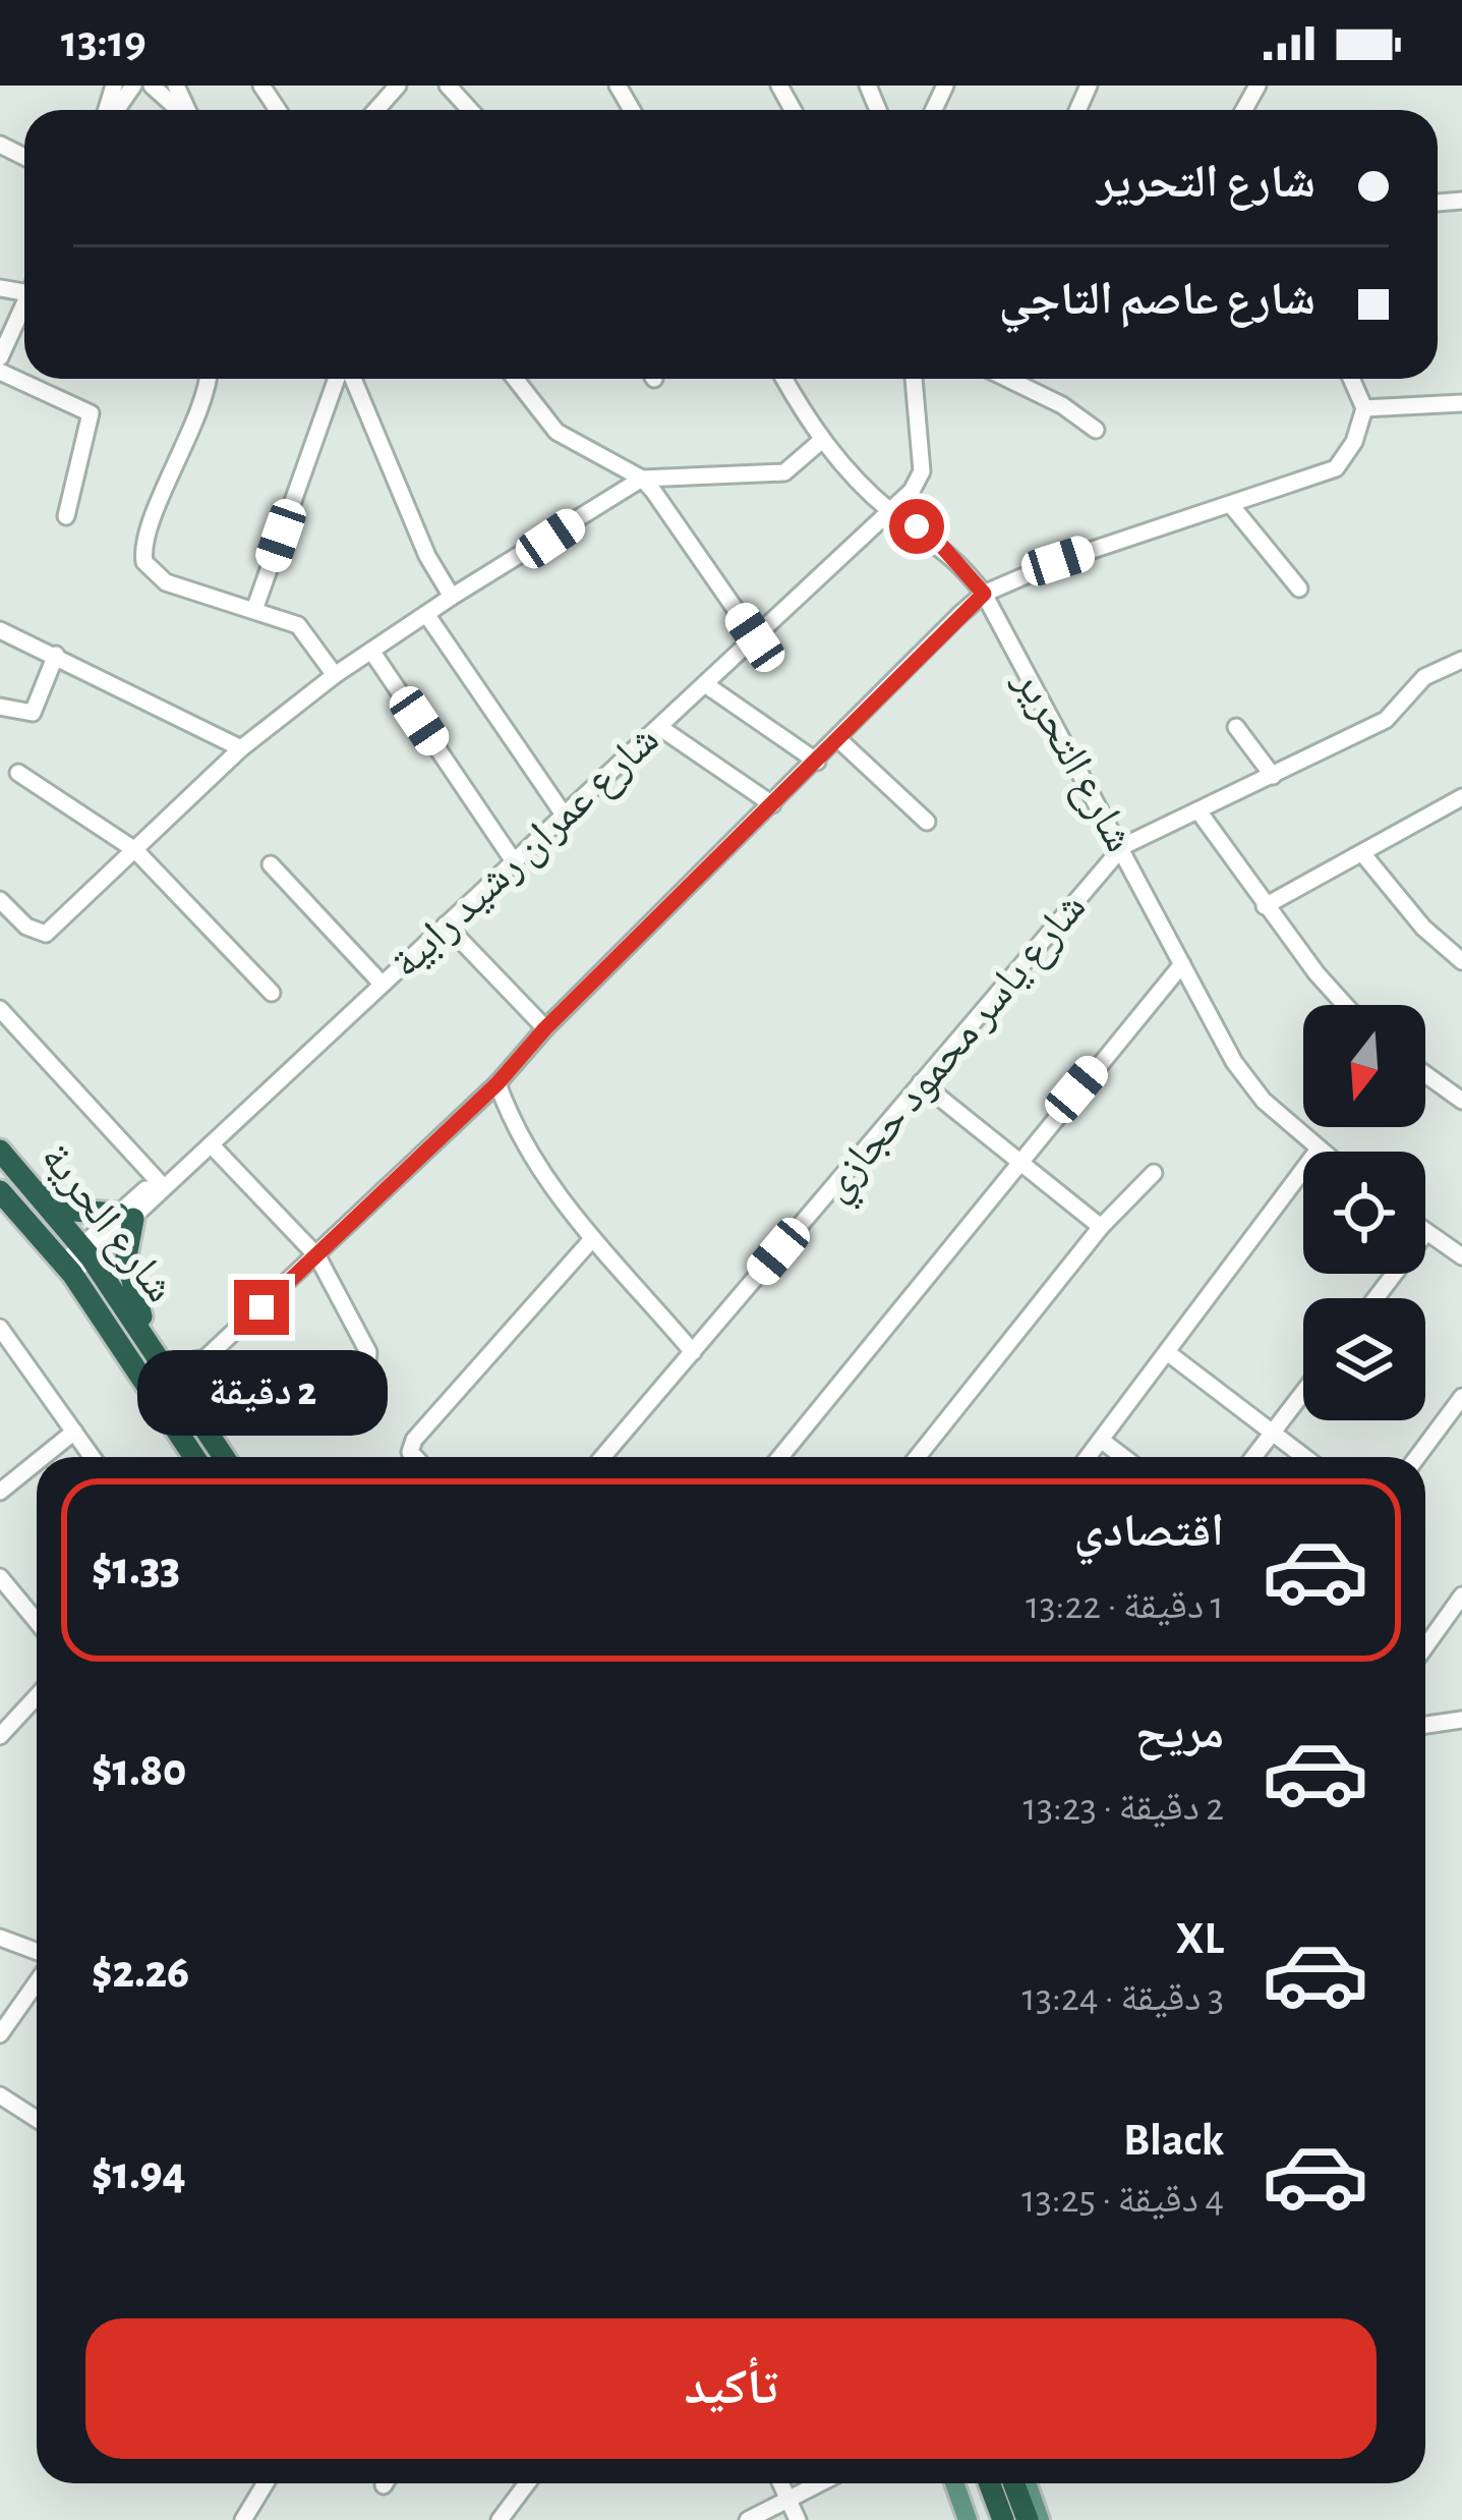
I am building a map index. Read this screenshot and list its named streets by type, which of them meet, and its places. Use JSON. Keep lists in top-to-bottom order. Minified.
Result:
{"streets":{"highway":["شارع الحرية"],"street":["شارع التحرير","شارع عمران رشيد رابية","شارع ياسر محمود حجازي"]},"crossings":[["شارع التحرير","شارع عمران رشيد رابية"],["شارع التحرير","شارع ياسر محمود حجازي"],["شارع عمران رشيد رابية","شارع الحرية"]],"north":"bottom","page":{"status":"13:19","banner":["شارع التحرير","شارع عاصم التاجي"],"bubble":"2 دقيقة","list":[{"name":"اقتصادي","note":"1 دقيقة · 13:22","value":"$1.33"},{"name":"مريح","note":"2 دقيقة · 13:23","value":"$1.80"},{"name":"XL","note":"3 دقيقة · 13:24","value":"$2.26"},{"name":"Black","note":"4 دقيقة · 13:25","value":"$1.94"}],"buttons":"تأكيد"}}
